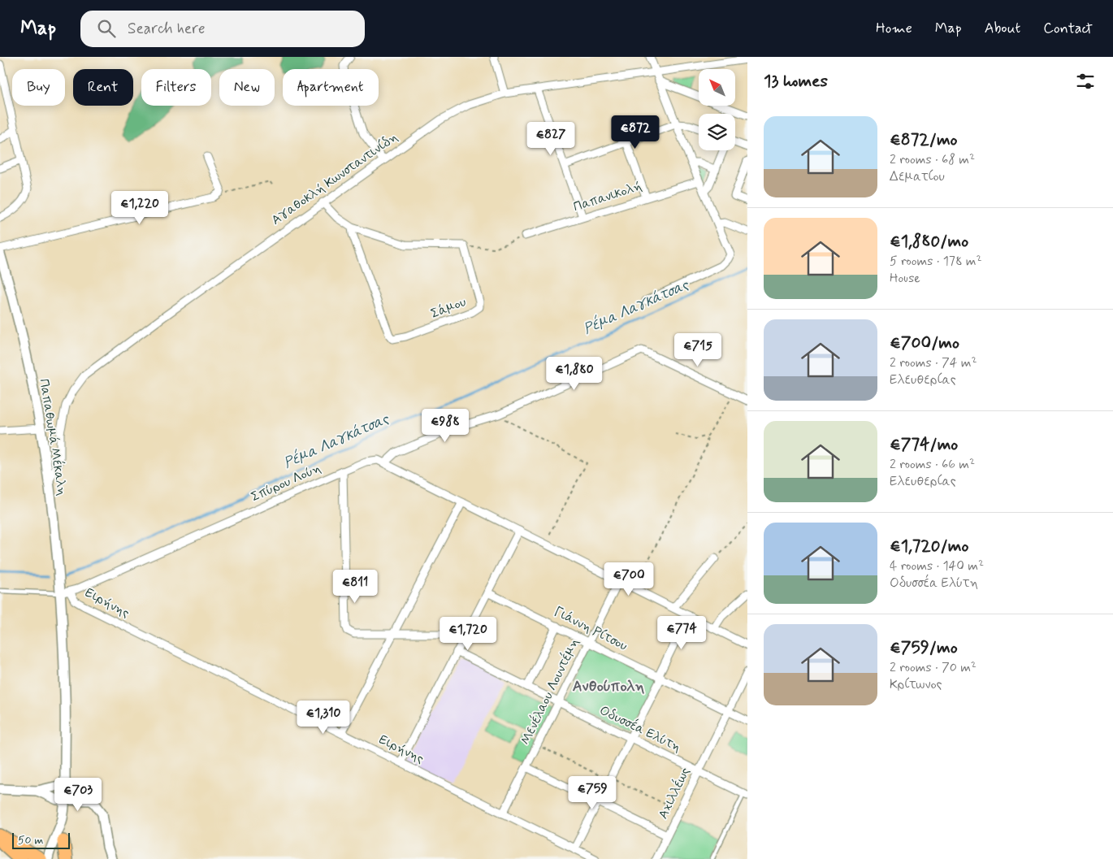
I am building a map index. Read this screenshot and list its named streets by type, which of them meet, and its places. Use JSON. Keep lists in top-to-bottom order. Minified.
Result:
{"streets":{"street":["Αγαθοκλή Κωνσταντινίδη","Παπανικολή","Σάμου","Παπαθωμά Μέκαλη","Σπύρου Λούη","Ειρήνης","Γιάννη Ρίτσου","Μενέλαου Λουντέμη","Οδυσσέα Ελύτη","Αχιλλέως"]},"crossings":[["Αγαθοκλή Κωνσταντινίδη","Παπαθωμά Μέκαλη"],["Παπαθωμά Μέκαλη","Σπύρου Λούη"],["Παπαθωμά Μέκαλη","Ειρήνης"],["Σπύρου Λούη","Ειρήνης"],["Σπύρου Λούη","Μενέλαου Λουντέμη"],["Ειρήνης","Μενέλαου Λουντέμη"],["Γιάννη Ρίτσου","Μενέλαου Λουντέμη"],["Γιάννη Ρίτσου","Αχιλλέως"],["Μενέλαου Λουντέμη","Οδυσσέα Ελύτη"],["Οδυσσέα Ελύτη","Αχιλλέως"]],"districts":["Ανθούπολη"],"water":["Ρέμα Λαγκάτσας"],"scale_bar":"50 m","north":"top left","page":{"header":"Map","search":"Search here","nav":["Home","Map","About","Contact"],"heading":"13 homes","chip":["Buy","Rent","Filters","New","Apartment"],"list":[{"name":"€872/mo","note":"2 rooms · 68 m² · Δεματίου"},{"name":"€1,880/mo","note":"5 rooms · 178 m² · House"},{"name":"€700/mo","note":"2 rooms · 74 m² · Ελευθερίας"},{"name":"€774/mo","note":"2 rooms · 66 m² · Ελευθερίας"},{"name":"€1,720/mo","note":"4 rooms · 140 m² · Οδυσσέα Ελύτη"},{"name":"€759/mo","note":"2 rooms · 70 m² · Κρίτωνος"}],"price":["€872","€827","€1,220","€715","€1,880","€988","€700","€811","€774","€1,720","€1,310","€759","€703"],"scale":"50 m"}}
